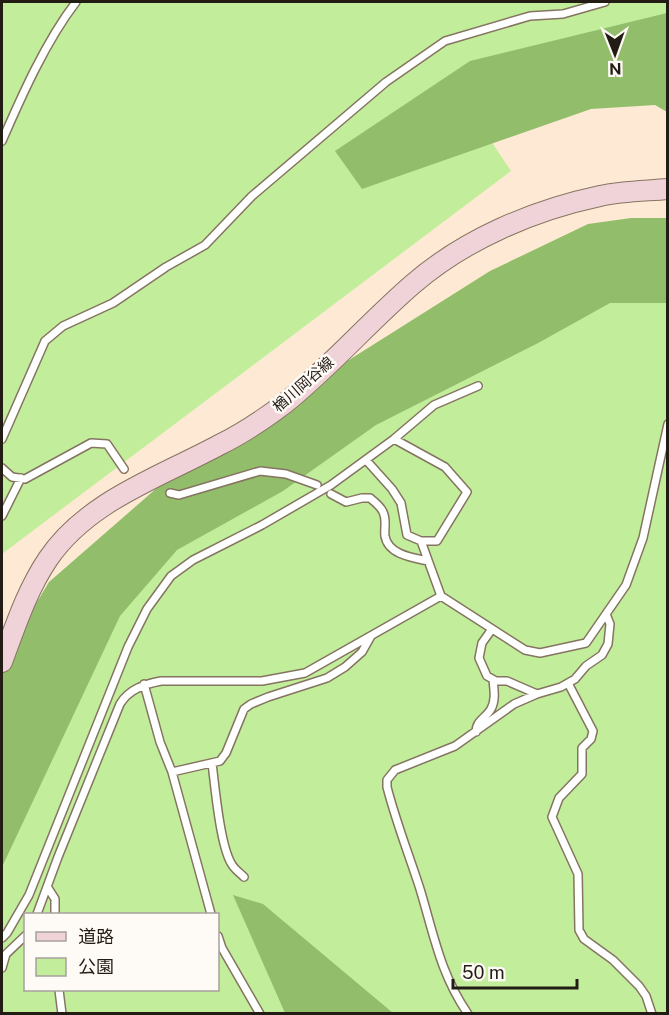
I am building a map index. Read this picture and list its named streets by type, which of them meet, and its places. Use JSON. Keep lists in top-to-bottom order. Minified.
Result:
{"streets":{"main road":["楢川岡谷線"]},"legend":["道路","公園"],"scale_bar":"50 m","north":"bottom"}
